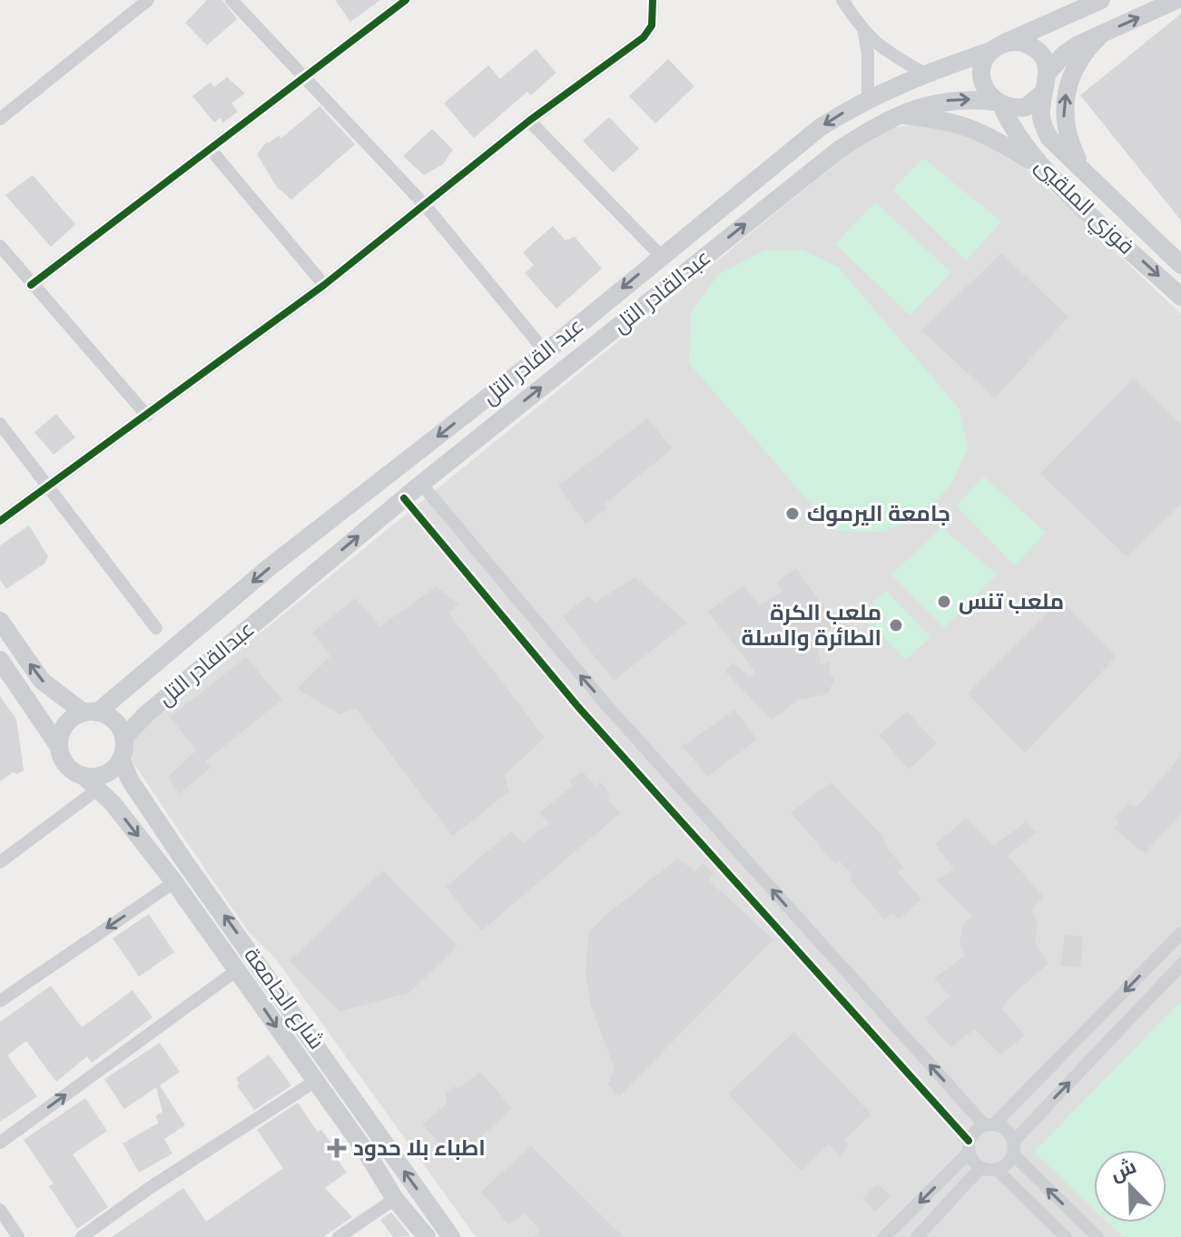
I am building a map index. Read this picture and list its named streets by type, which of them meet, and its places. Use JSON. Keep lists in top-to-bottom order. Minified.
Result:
{"streets":{"main road":["فوزي الملقيي","عبدالقادر التل","عبد القادر التل","شارع الجامعة"]},"crossings":[["فوزي الملقيي","عبدالقادر التل"],["فوزي الملقيي","عبد القادر التل"],["عبدالقادر التل","عبد القادر التل"],["عبدالقادر التل","شارع الجامعة"],["عبد القادر التل","شارع الجامعة"]],"one_way":["عبدالقادر التل","عبد القادر التل"],"places":{"other":["جامعة اليرموك","ملعب تنس","ملعب الكرة الطائرة والسلة"],"health":["اطباء بلا حدود"]},"north":"top left"}
